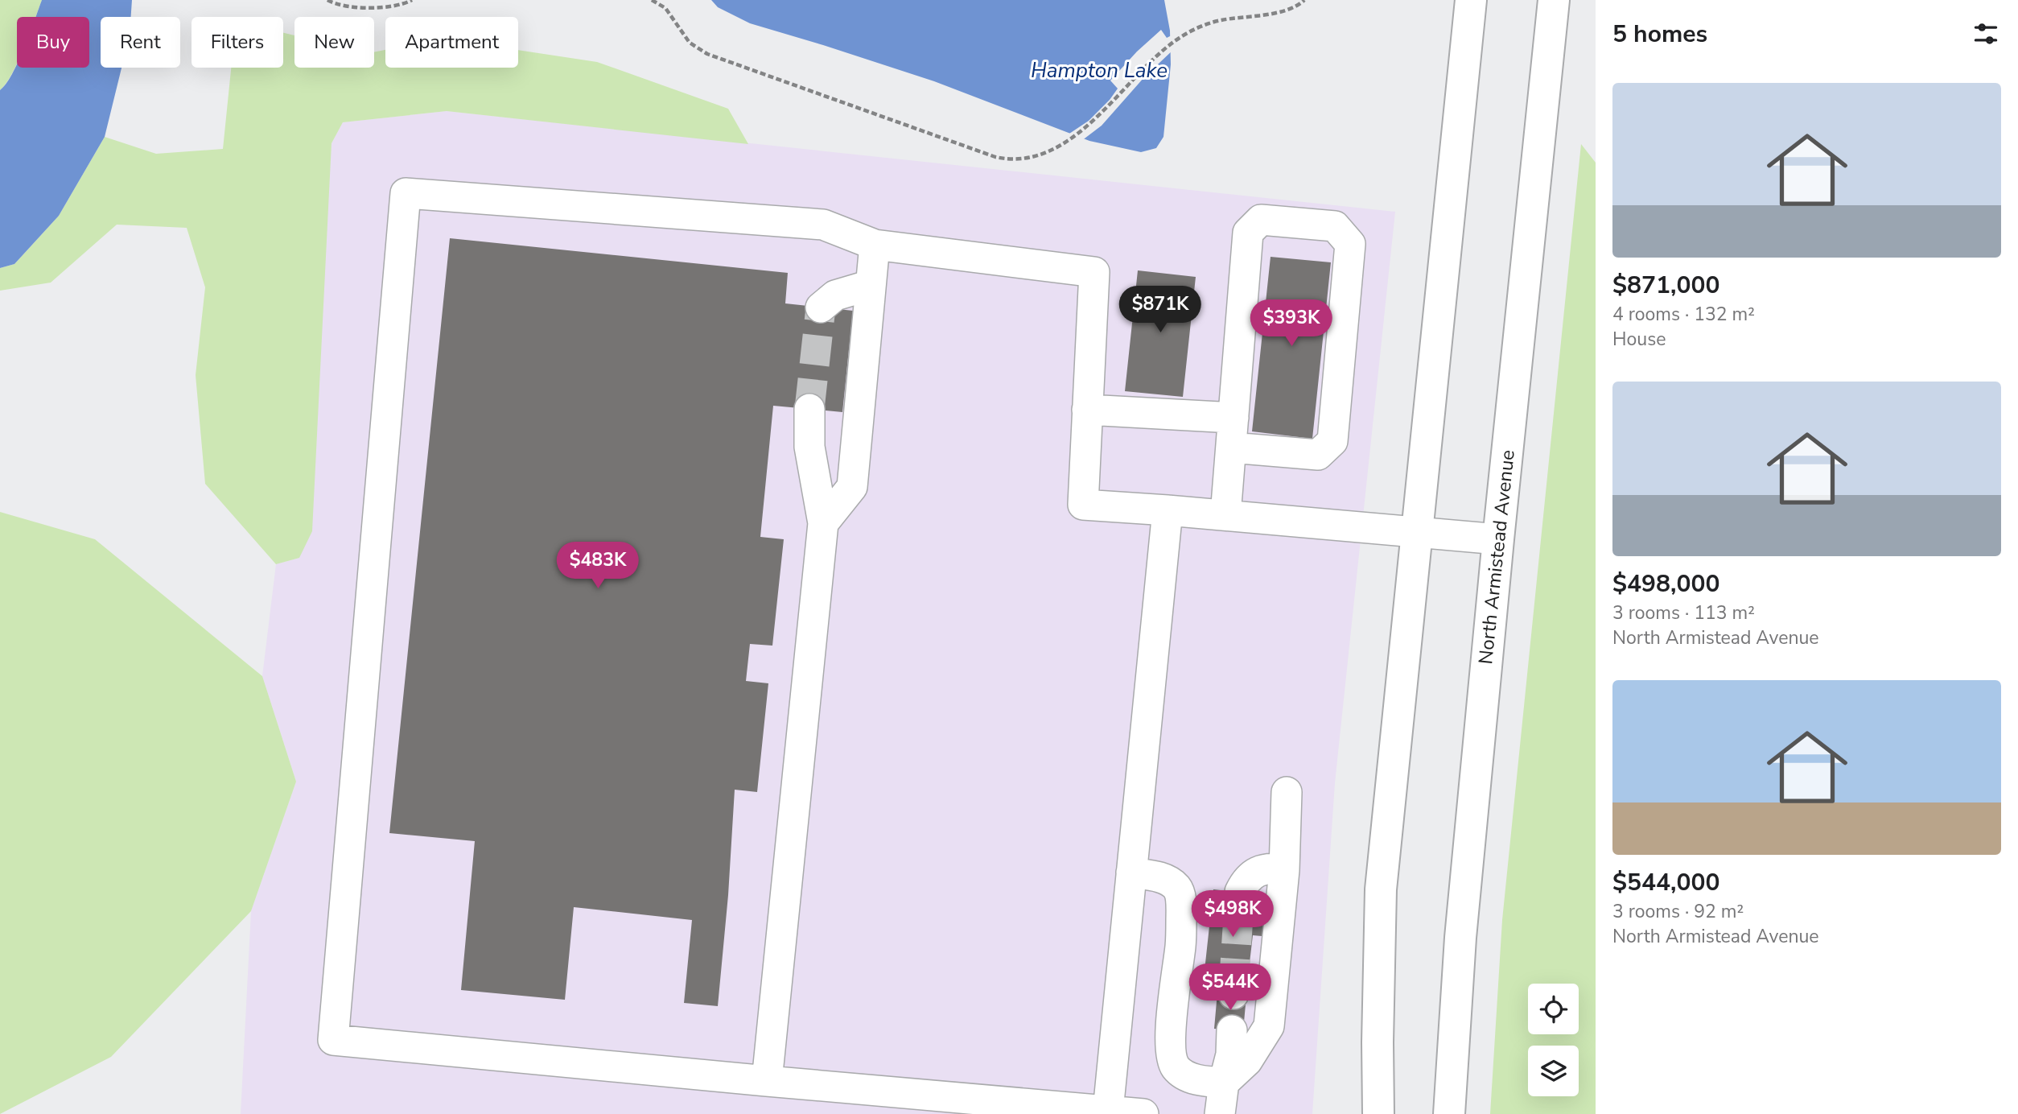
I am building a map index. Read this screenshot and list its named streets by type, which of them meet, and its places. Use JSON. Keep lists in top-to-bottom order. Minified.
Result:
{"streets":{"main road":["North Armistead Avenue"]},"water":["Hampton Lake"],"page":{"heading":"5 homes","chip":["Buy","Rent","Filters","New","Apartment"],"list":[{"name":"$871,000","note":"4 rooms · 132 m² · House"},{"name":"$498,000","note":"3 rooms · 113 m² · North Armistead Avenue"},{"name":"$544,000","note":"3 rooms · 92 m² · North Armistead Avenue"}],"price":["$871K","$393K","$483K","$498K","$544K"]}}
